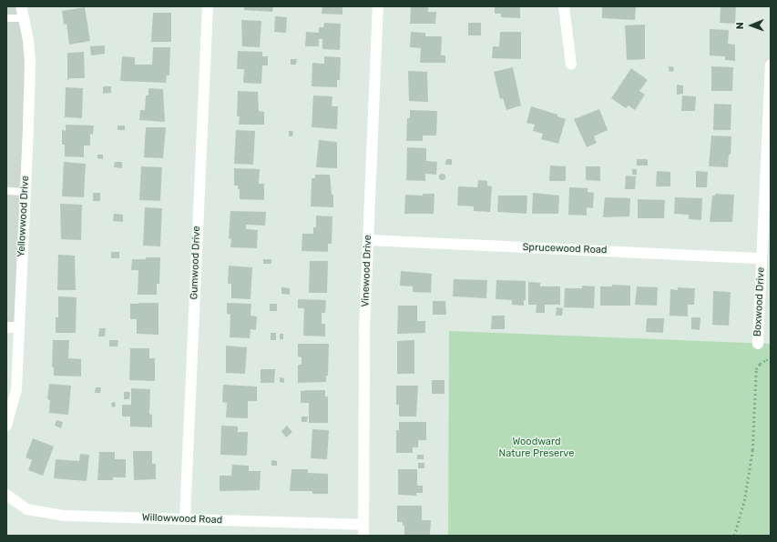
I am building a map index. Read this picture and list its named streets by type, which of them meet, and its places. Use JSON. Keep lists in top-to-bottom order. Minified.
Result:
{"streets":{"street":["Yellowwood Drive","Sprucewood Road","Gumwood Drive","Vinewood Drive","Boxwood Drive","Willowwood Road"]},"crossings":[["Sprucewood Road","Vinewood Drive"],["Sprucewood Road","Boxwood Drive"],["Gumwood Drive","Willowwood Road"],["Vinewood Drive","Willowwood Road"]],"parks":["Woodward Nature Preserve"],"north":"left"}
